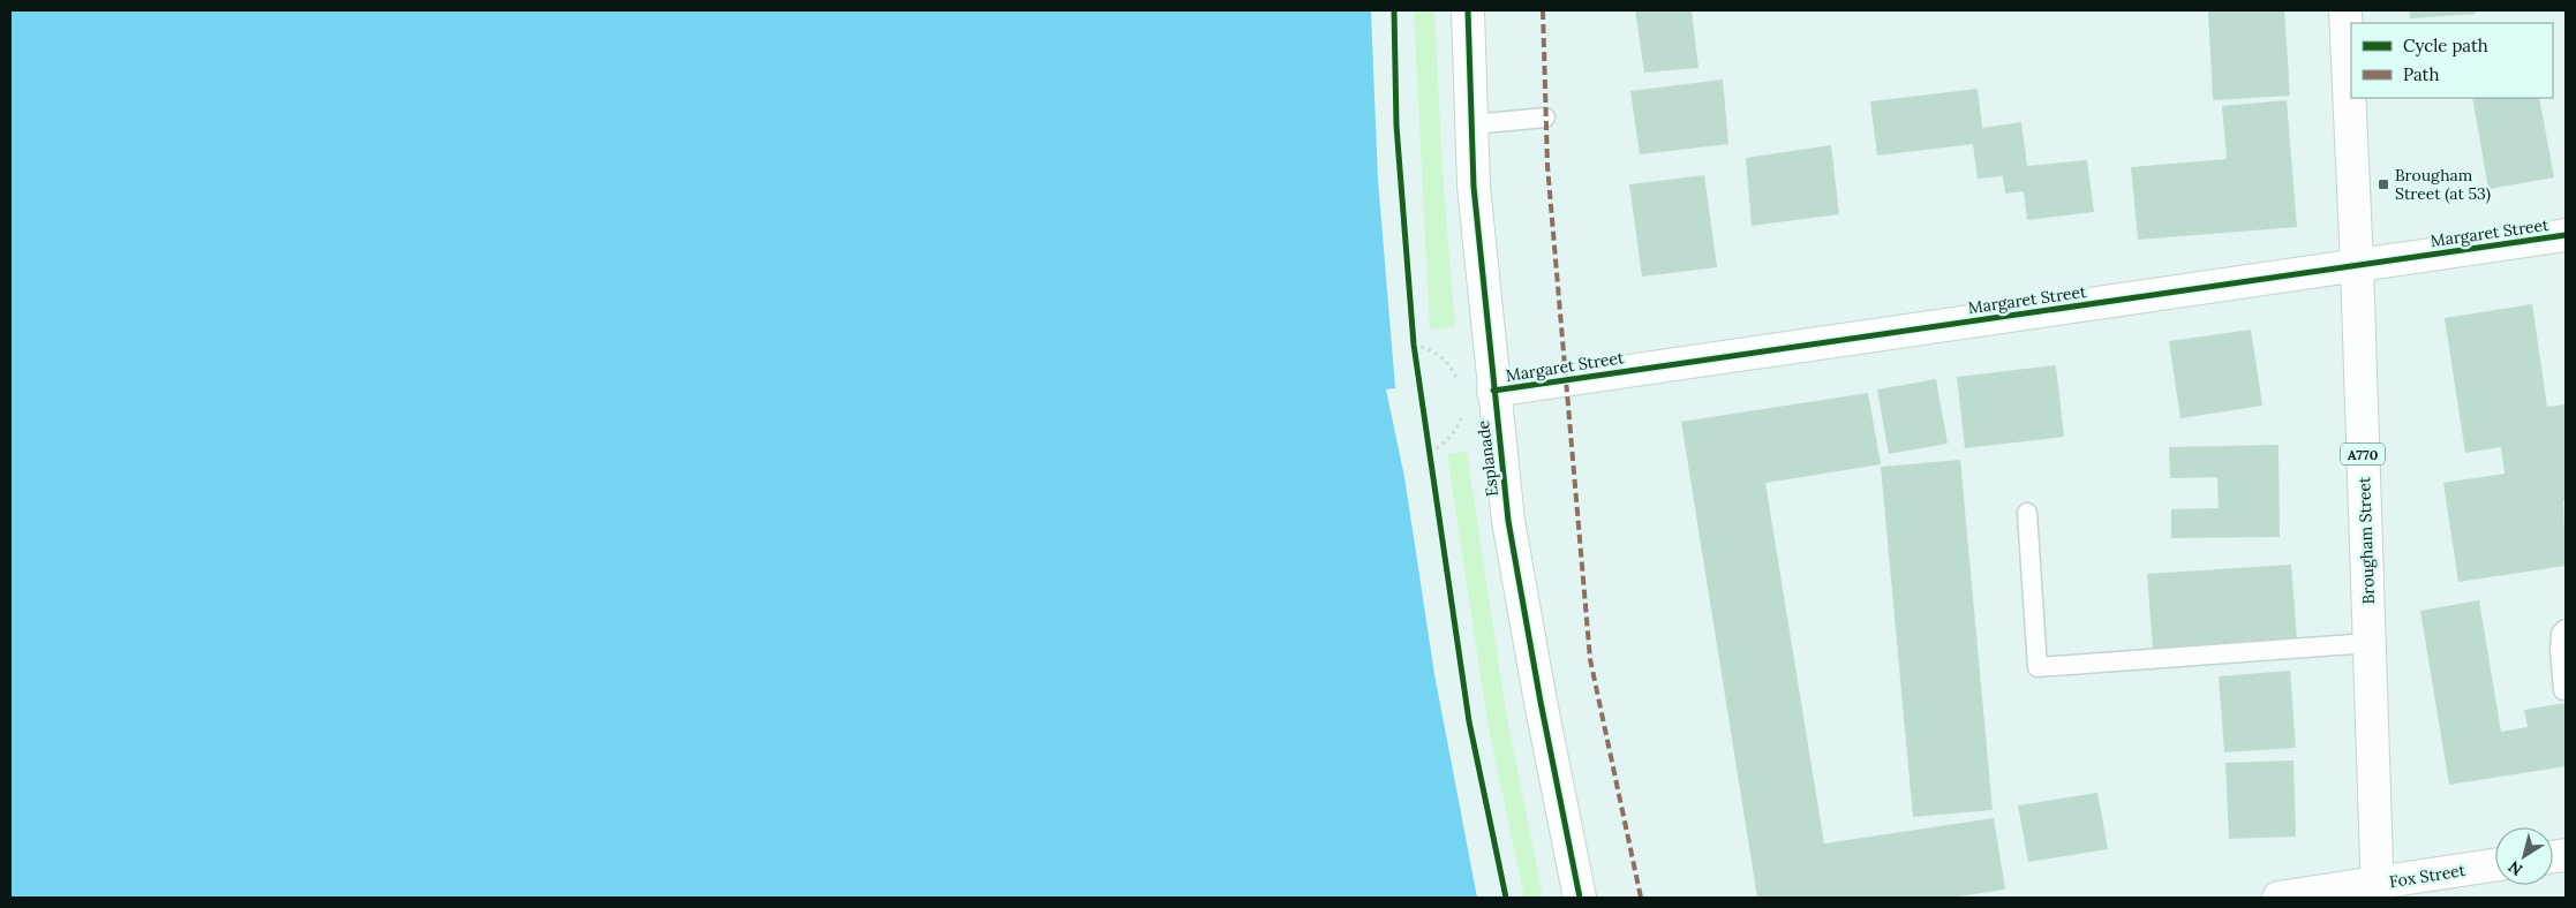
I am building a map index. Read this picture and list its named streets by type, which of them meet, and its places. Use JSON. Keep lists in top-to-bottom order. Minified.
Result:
{"streets":{"street":["Margaret Street","A770","Esplanade","Brougham Street","Fox Street"]},"crossings":[["Margaret Street","Esplanade"],["Margaret Street","Brougham Street"],["Brougham Street","Fox Street"]],"places":{"transit":["Brougham Street (at 53)"]},"legend":["Cycle path","Path"],"north":"bottom left"}
